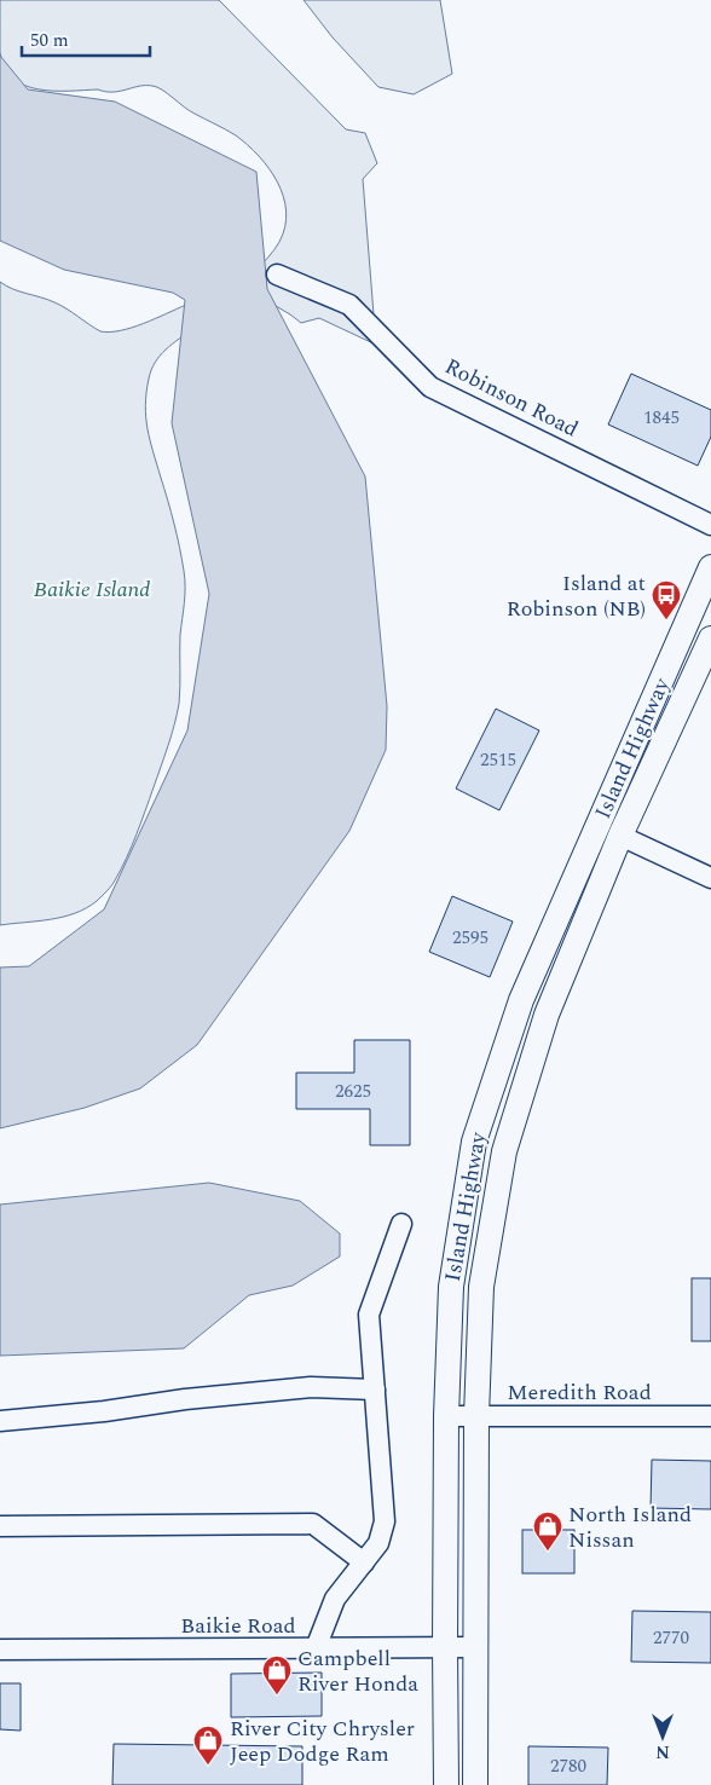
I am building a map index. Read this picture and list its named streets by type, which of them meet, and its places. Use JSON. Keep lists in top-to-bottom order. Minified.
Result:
{"streets":{"main road":["Island Highway"],"street":["Robinson Road","Meredith Road","Baikie Road"]},"crossings":[["Island Highway","Meredith Road"],["Island Highway","Baikie Road"]],"parks":["Baikie Island"],"places":{"bus stop":["Island at Robinson (NB)"],"shop":["North Island Nissan","Campbell River Honda","River City Chrysler Jeep Dodge Ram"]},"house_numbers":["1845","2515","2595","2625","2770","2780"],"scale_bar":"50 m","north":"bottom"}
